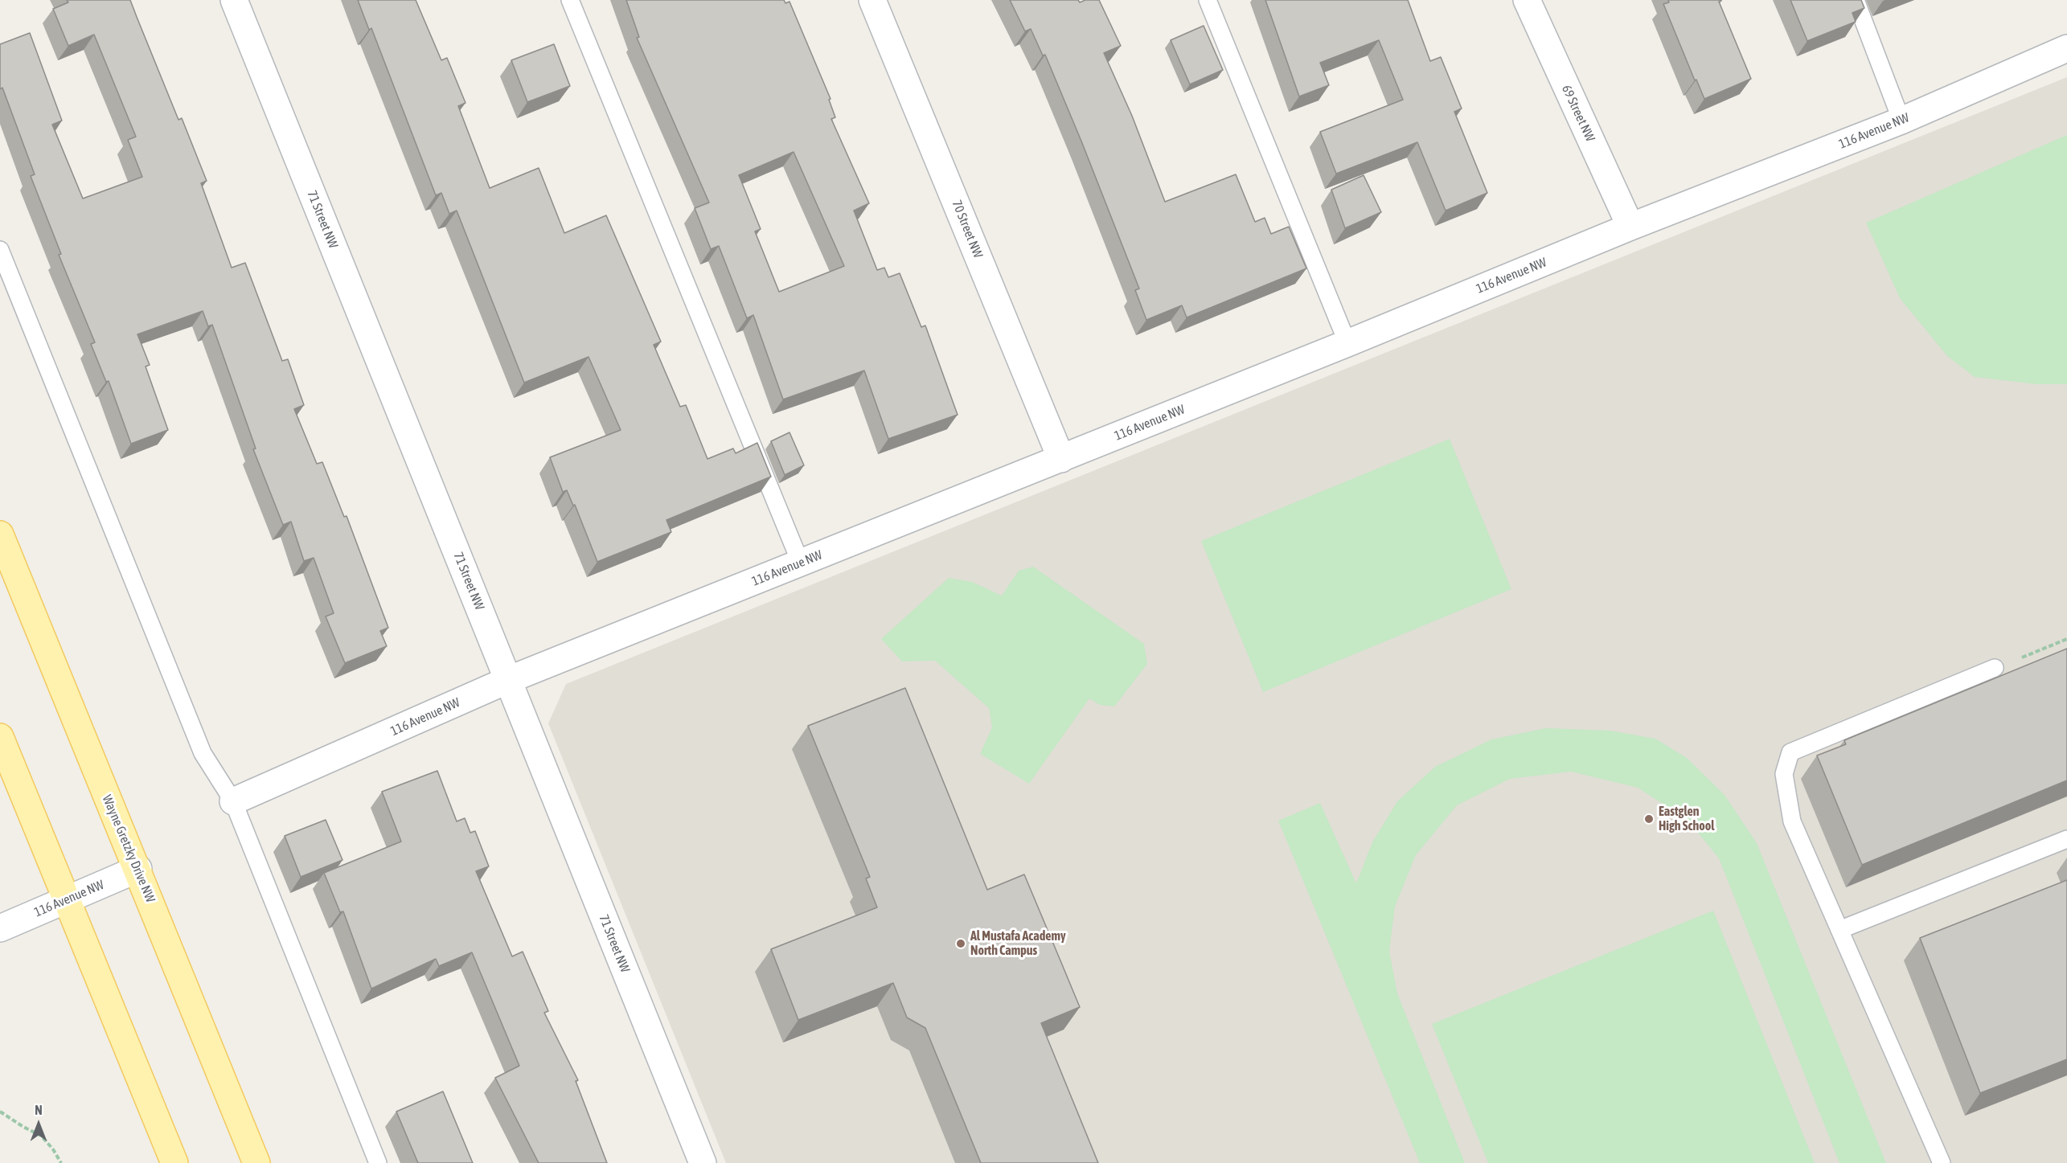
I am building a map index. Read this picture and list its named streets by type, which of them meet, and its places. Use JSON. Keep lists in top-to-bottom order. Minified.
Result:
{"streets":{"main road":["Wayne Gretzky Drive NW"],"street":["69 Street NW","116 Avenue NW","71 Street NW","70 Street NW"]},"crossings":[["69 Street NW","116 Avenue NW"],["116 Avenue NW","71 Street NW"],["116 Avenue NW","70 Street NW"],["116 Avenue NW","Wayne Gretzky Drive NW"]],"places":["Eastglen High School","Al Mustafa Academy North Campus"],"north":"top"}
